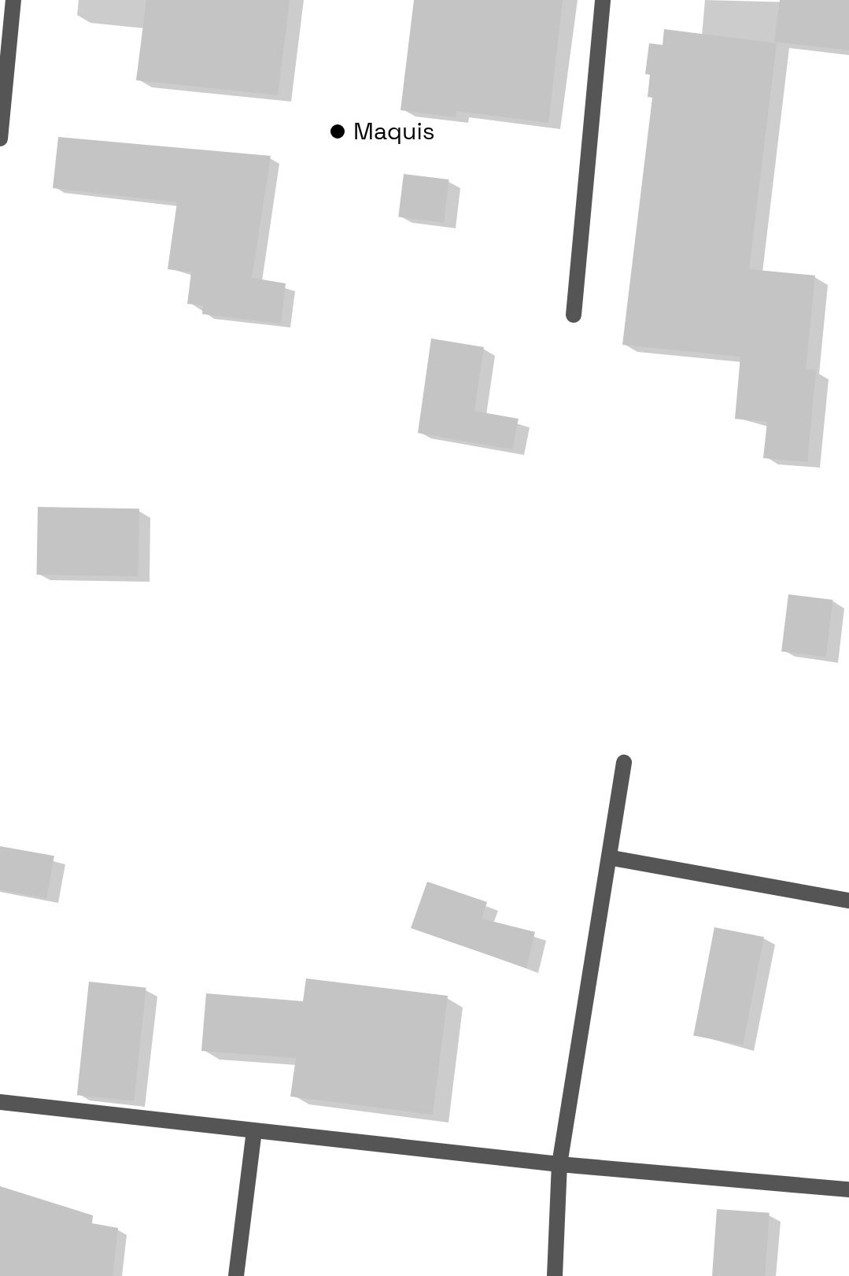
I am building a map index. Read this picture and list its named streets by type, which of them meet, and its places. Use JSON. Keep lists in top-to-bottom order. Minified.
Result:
{"places":["Maquis"]}
